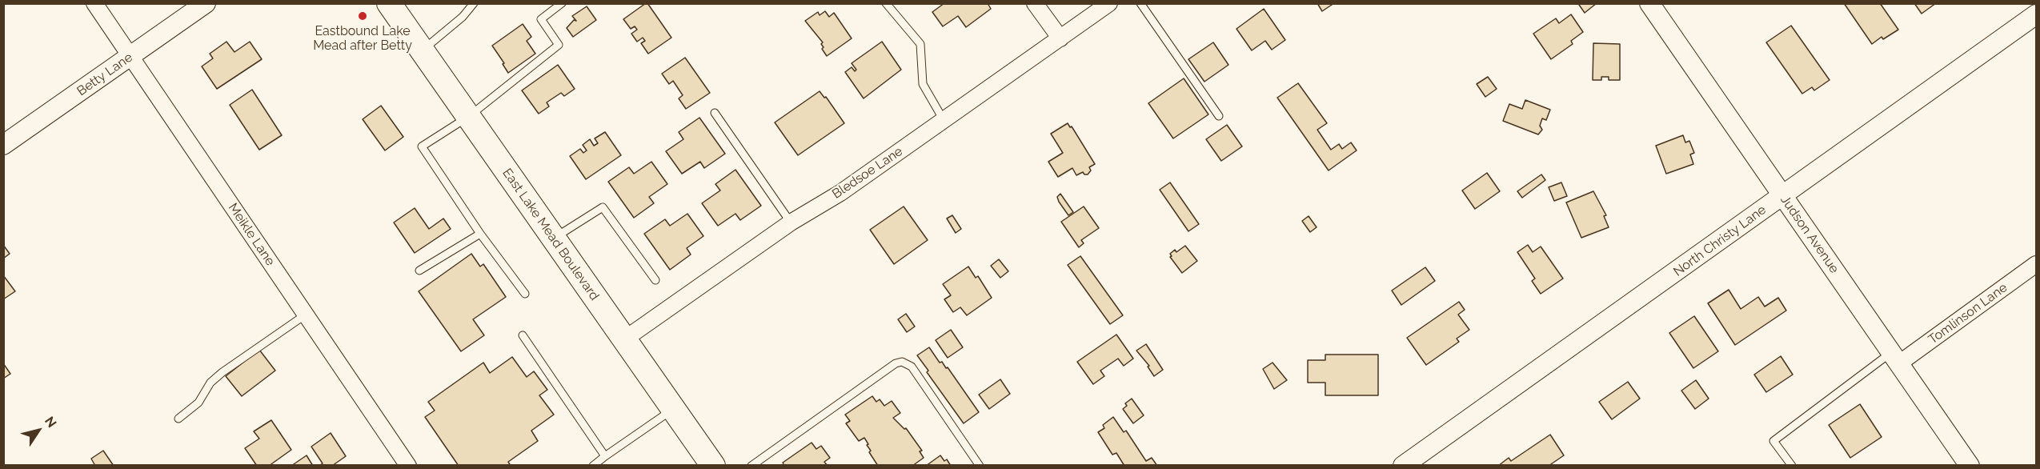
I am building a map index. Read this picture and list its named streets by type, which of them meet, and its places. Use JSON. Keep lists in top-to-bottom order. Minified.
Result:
{"streets":{"main road":["East Lake Mead Boulevard"],"street":["Betty Lane","Bledsoe Lane","Meikle Lane","Judson Avenue","North Christy Lane","Tomlinson Lane"]},"crossings":[["Betty Lane","Meikle Lane"],["Bledsoe Lane","East Lake Mead Boulevard"],["Judson Avenue","North Christy Lane"],["Judson Avenue","Tomlinson Lane"]],"places":["Eastbound Lake Mead after Betty"],"north":"top right"}
